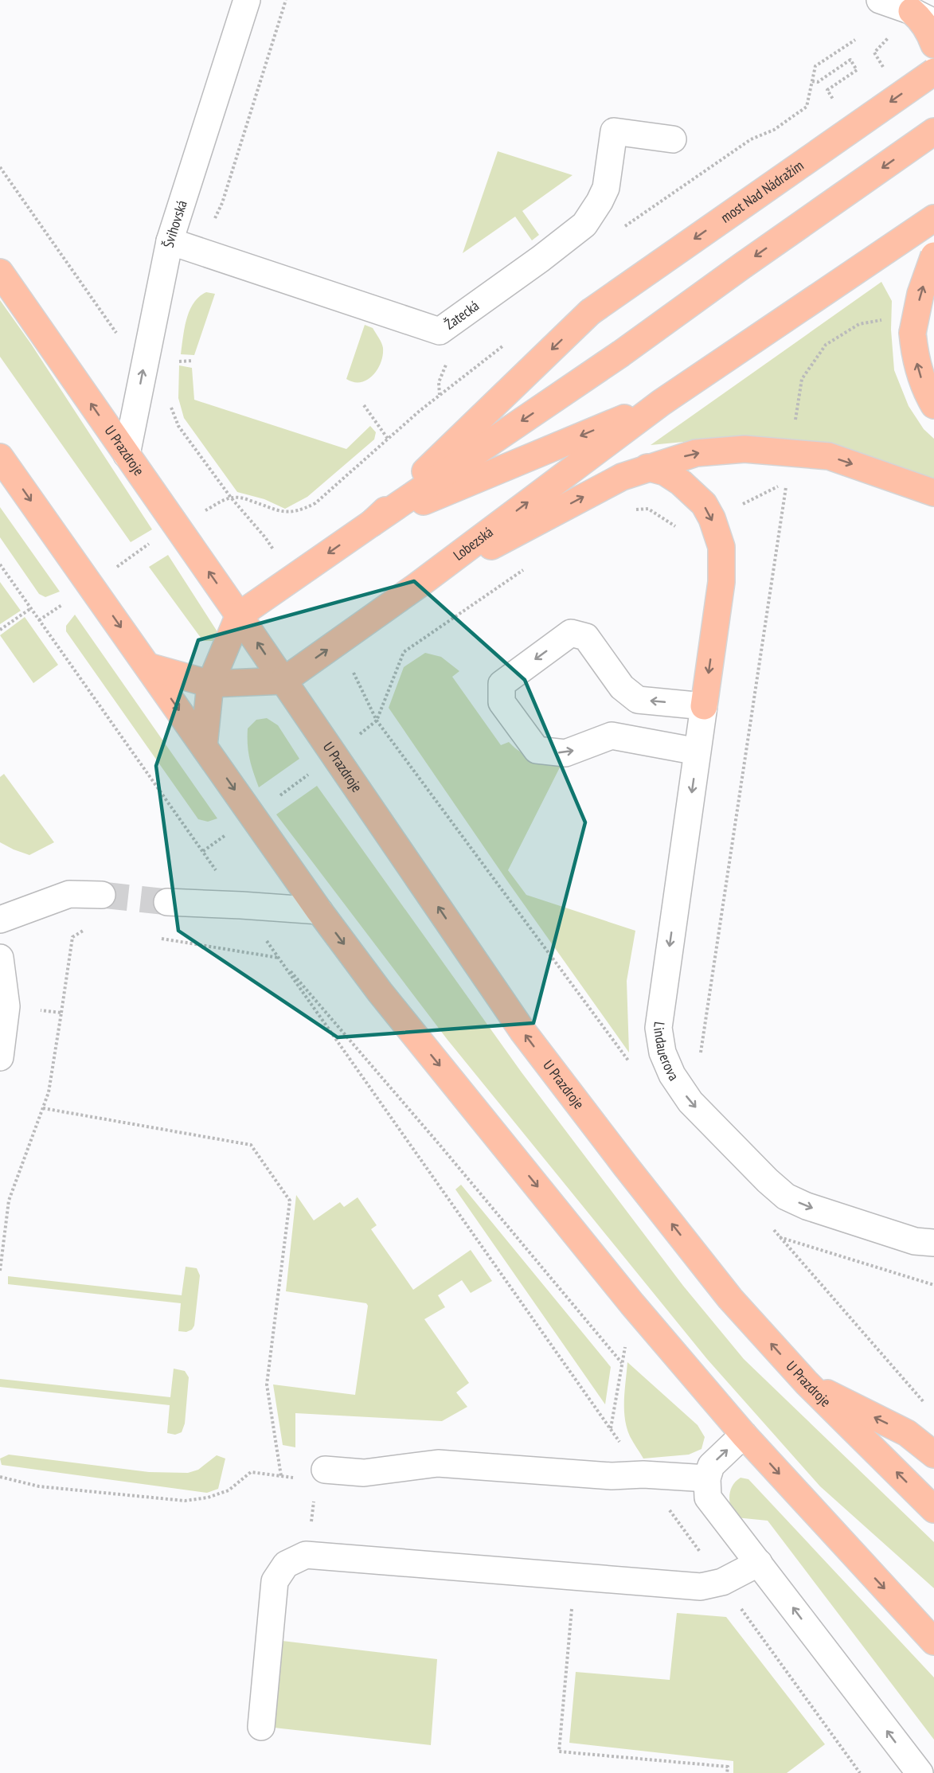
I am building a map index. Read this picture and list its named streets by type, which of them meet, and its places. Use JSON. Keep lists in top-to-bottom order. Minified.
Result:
{"streets":{"main road":["most Nad Nádražím","U Prazdroje","Lobezská"],"street":["Švihovská","Žatecká","Lindauerova"]},"crossings":[["Švihovská","Žatecká"],["Švihovská","U Prazdroje"],["U Prazdroje","Lobezská"]],"one_way":["Lindauerova"]}
